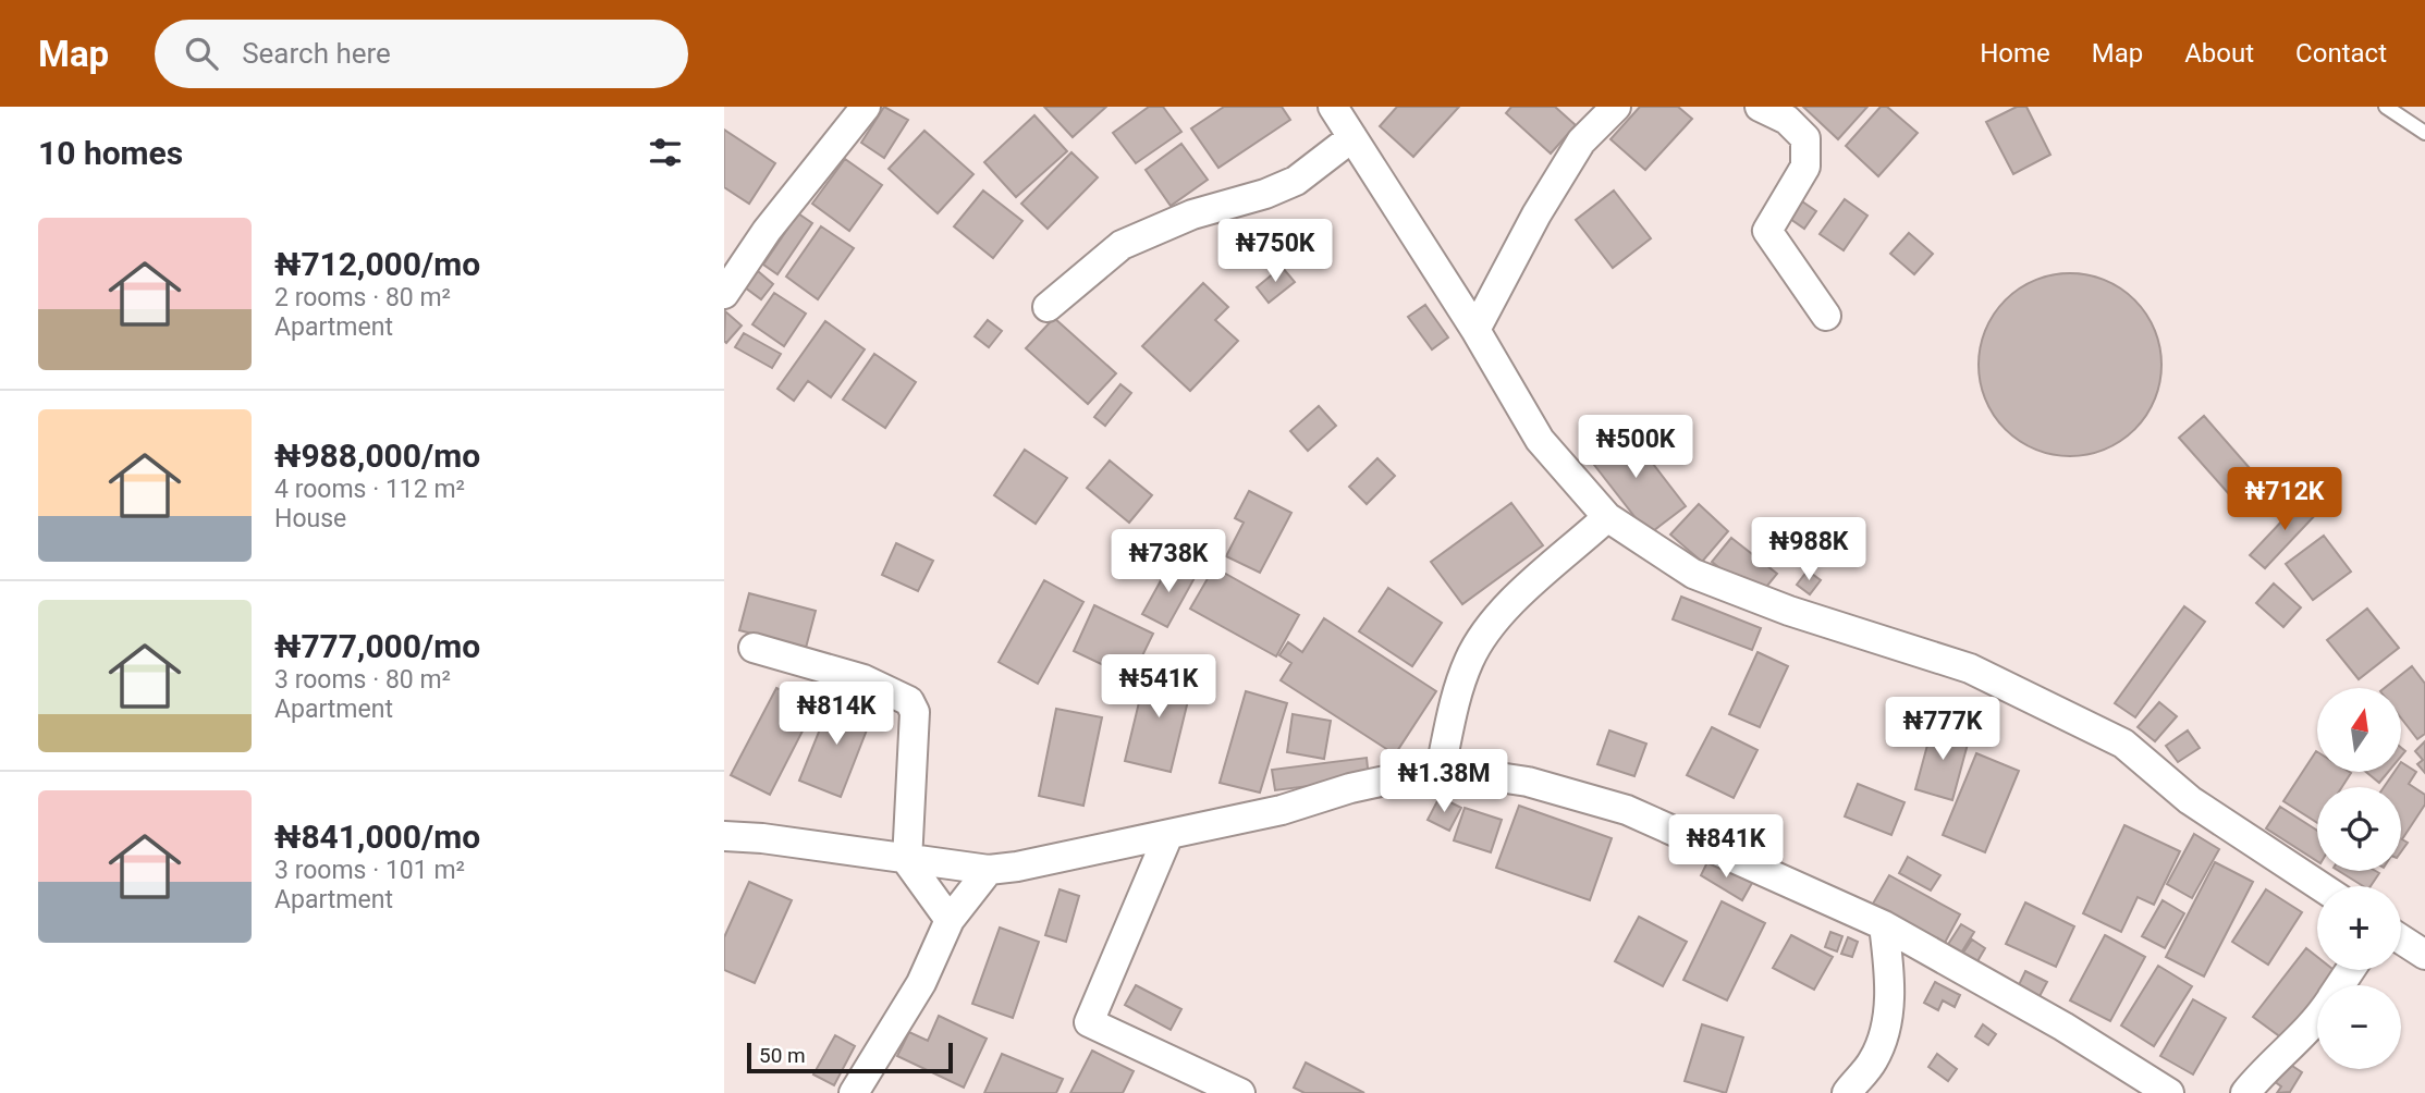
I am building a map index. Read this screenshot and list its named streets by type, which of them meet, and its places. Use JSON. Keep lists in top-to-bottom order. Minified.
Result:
{"scale_bar":"50 m","north":"top","page":{"header":"Map","search":"Search here","nav":["Home","Map","About","Contact"],"heading":"10 homes","list":[{"name":"₦712,000/mo","note":"2 rooms · 80 m² · Apartment"},{"name":"₦988,000/mo","note":"4 rooms · 112 m² · House"},{"name":"₦777,000/mo","note":"3 rooms · 80 m² · Apartment"},{"name":"₦841,000/mo","note":"3 rooms · 101 m² · Apartment"}],"price":["₦750K","₦500K","₦712K","₦988K","₦738K","₦541K","₦814K","₦777K","₦1.38M","₦841K"],"map_buttons":["+","−"],"scale":"50 m"}}
